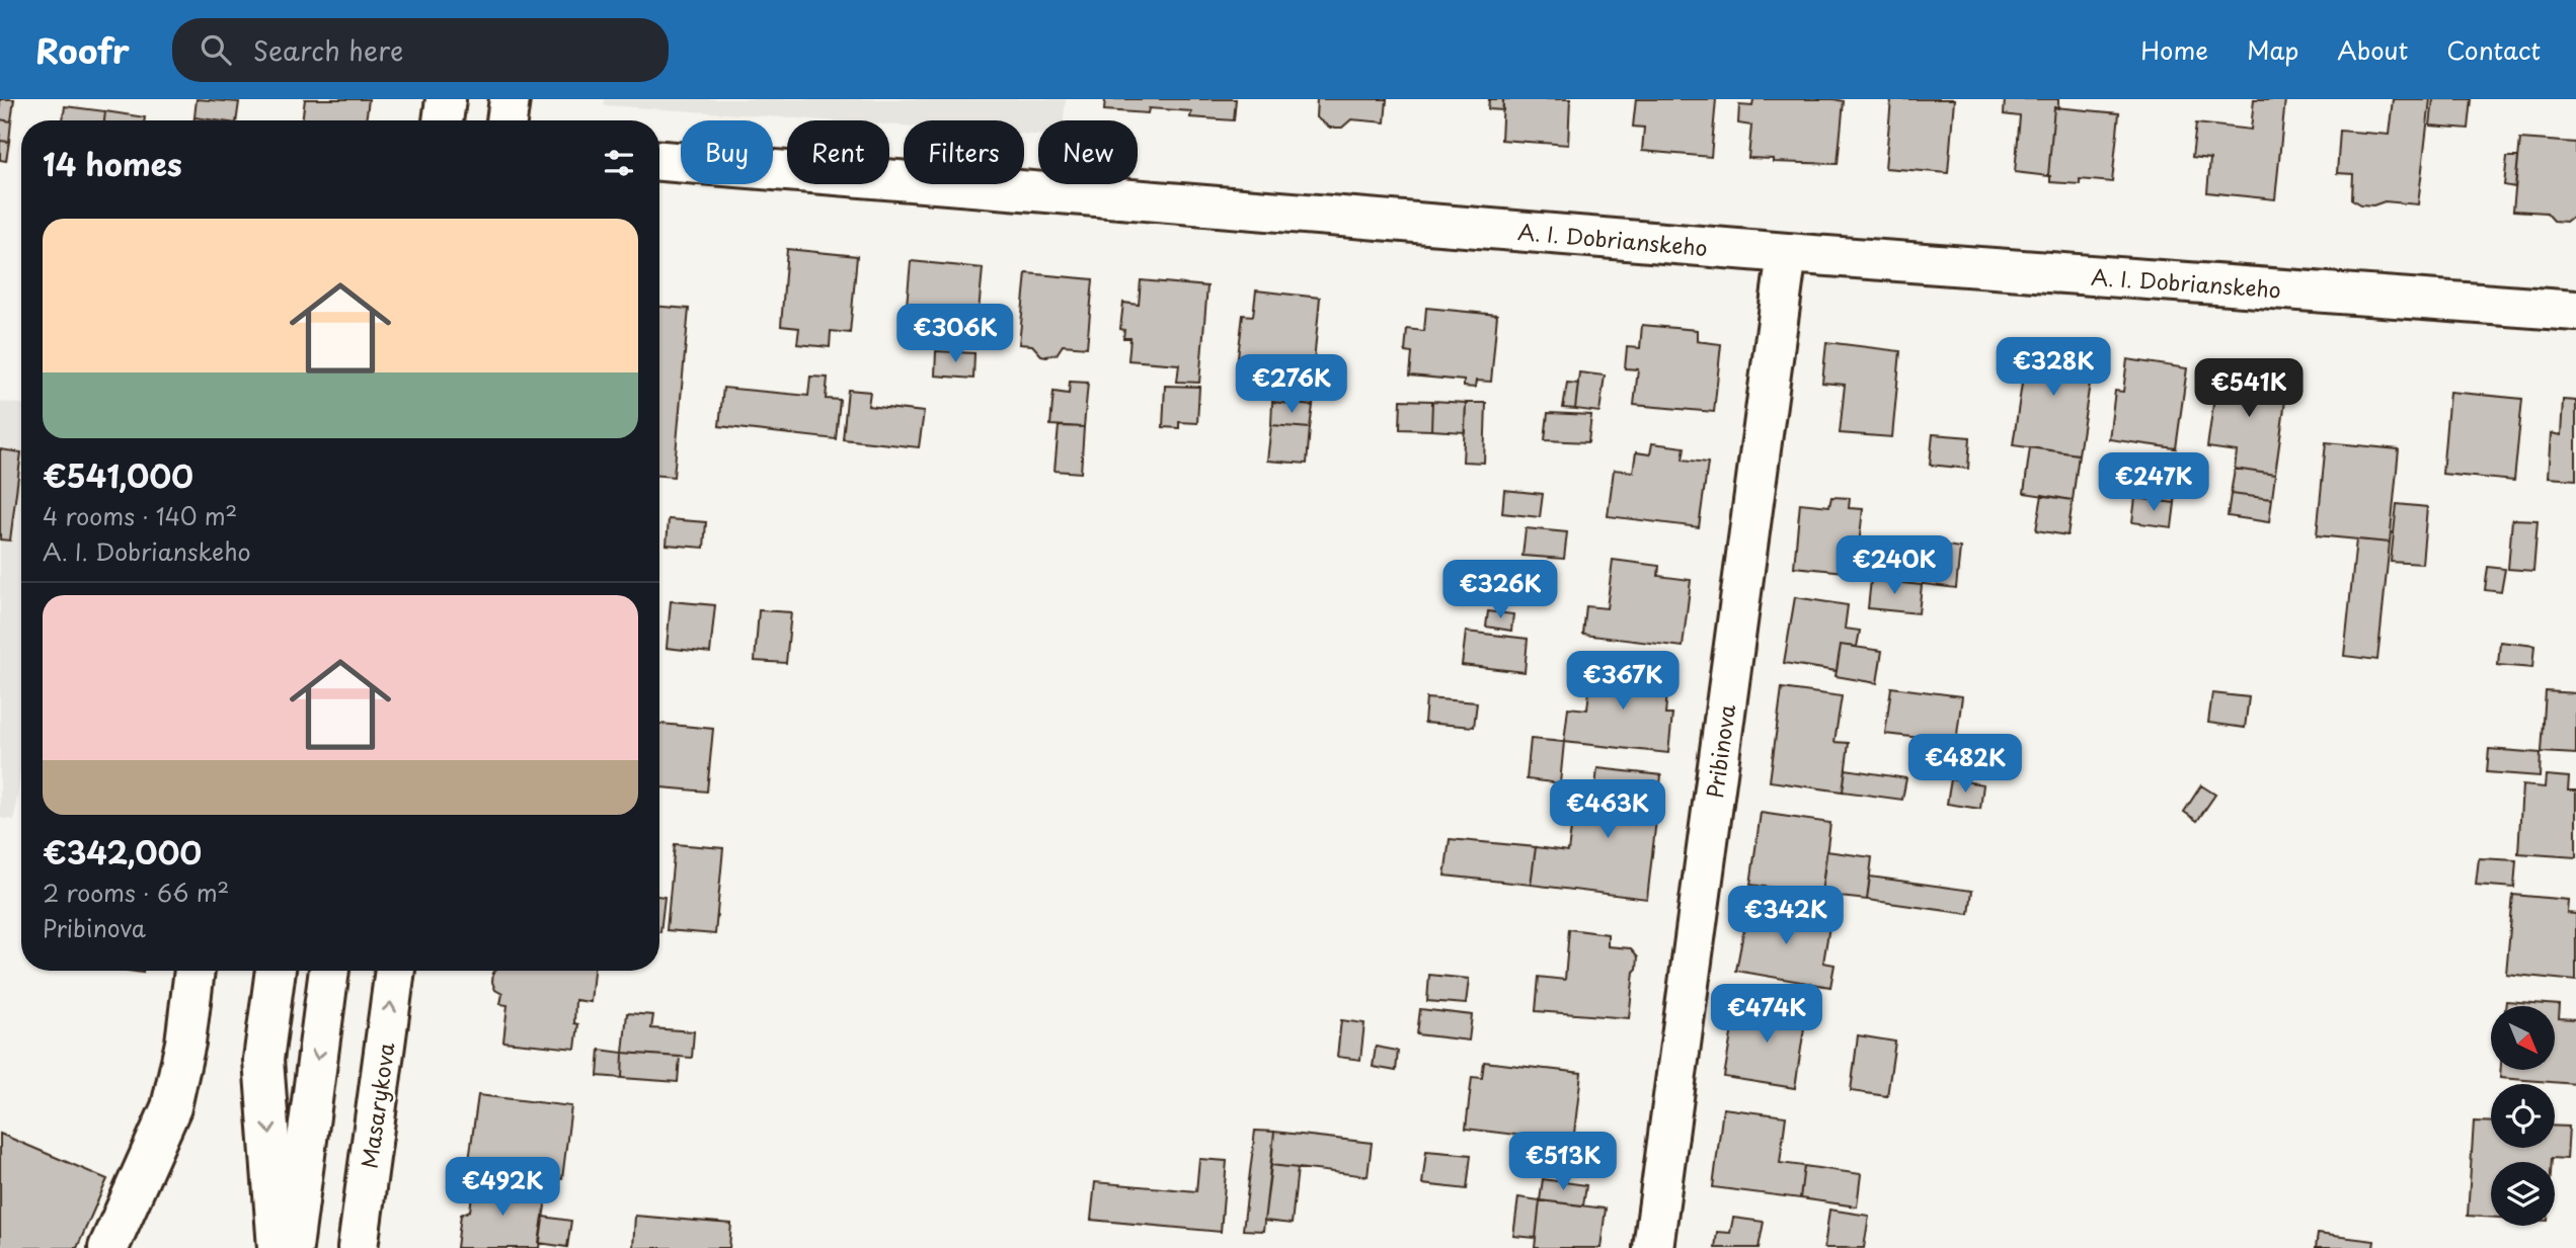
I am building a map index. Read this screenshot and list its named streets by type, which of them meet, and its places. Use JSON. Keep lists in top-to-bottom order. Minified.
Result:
{"streets":{"street":["A. I. Dobrianskeho","Pribinova","Masarykova"]},"crossings":[["A. I. Dobrianskeho","Pribinova"]],"north":"bottom right","page":{"header":"Roofr","search":"Search here","nav":["Home","Map","About","Contact"],"chip":["Buy","Rent","Filters","New"],"heading":"14 homes","list":[{"name":"€541,000","note":"4 rooms · 140 m² · A. I. Dobrianskeho"},{"name":"€342,000","note":"2 rooms · 66 m² · Pribinova"}],"price":["€306K","€328K","€276K","€541K","€247K","€240K","€326K","€367K","€482K","€463K","€342K","€474K","€513K","€492K"]}}
